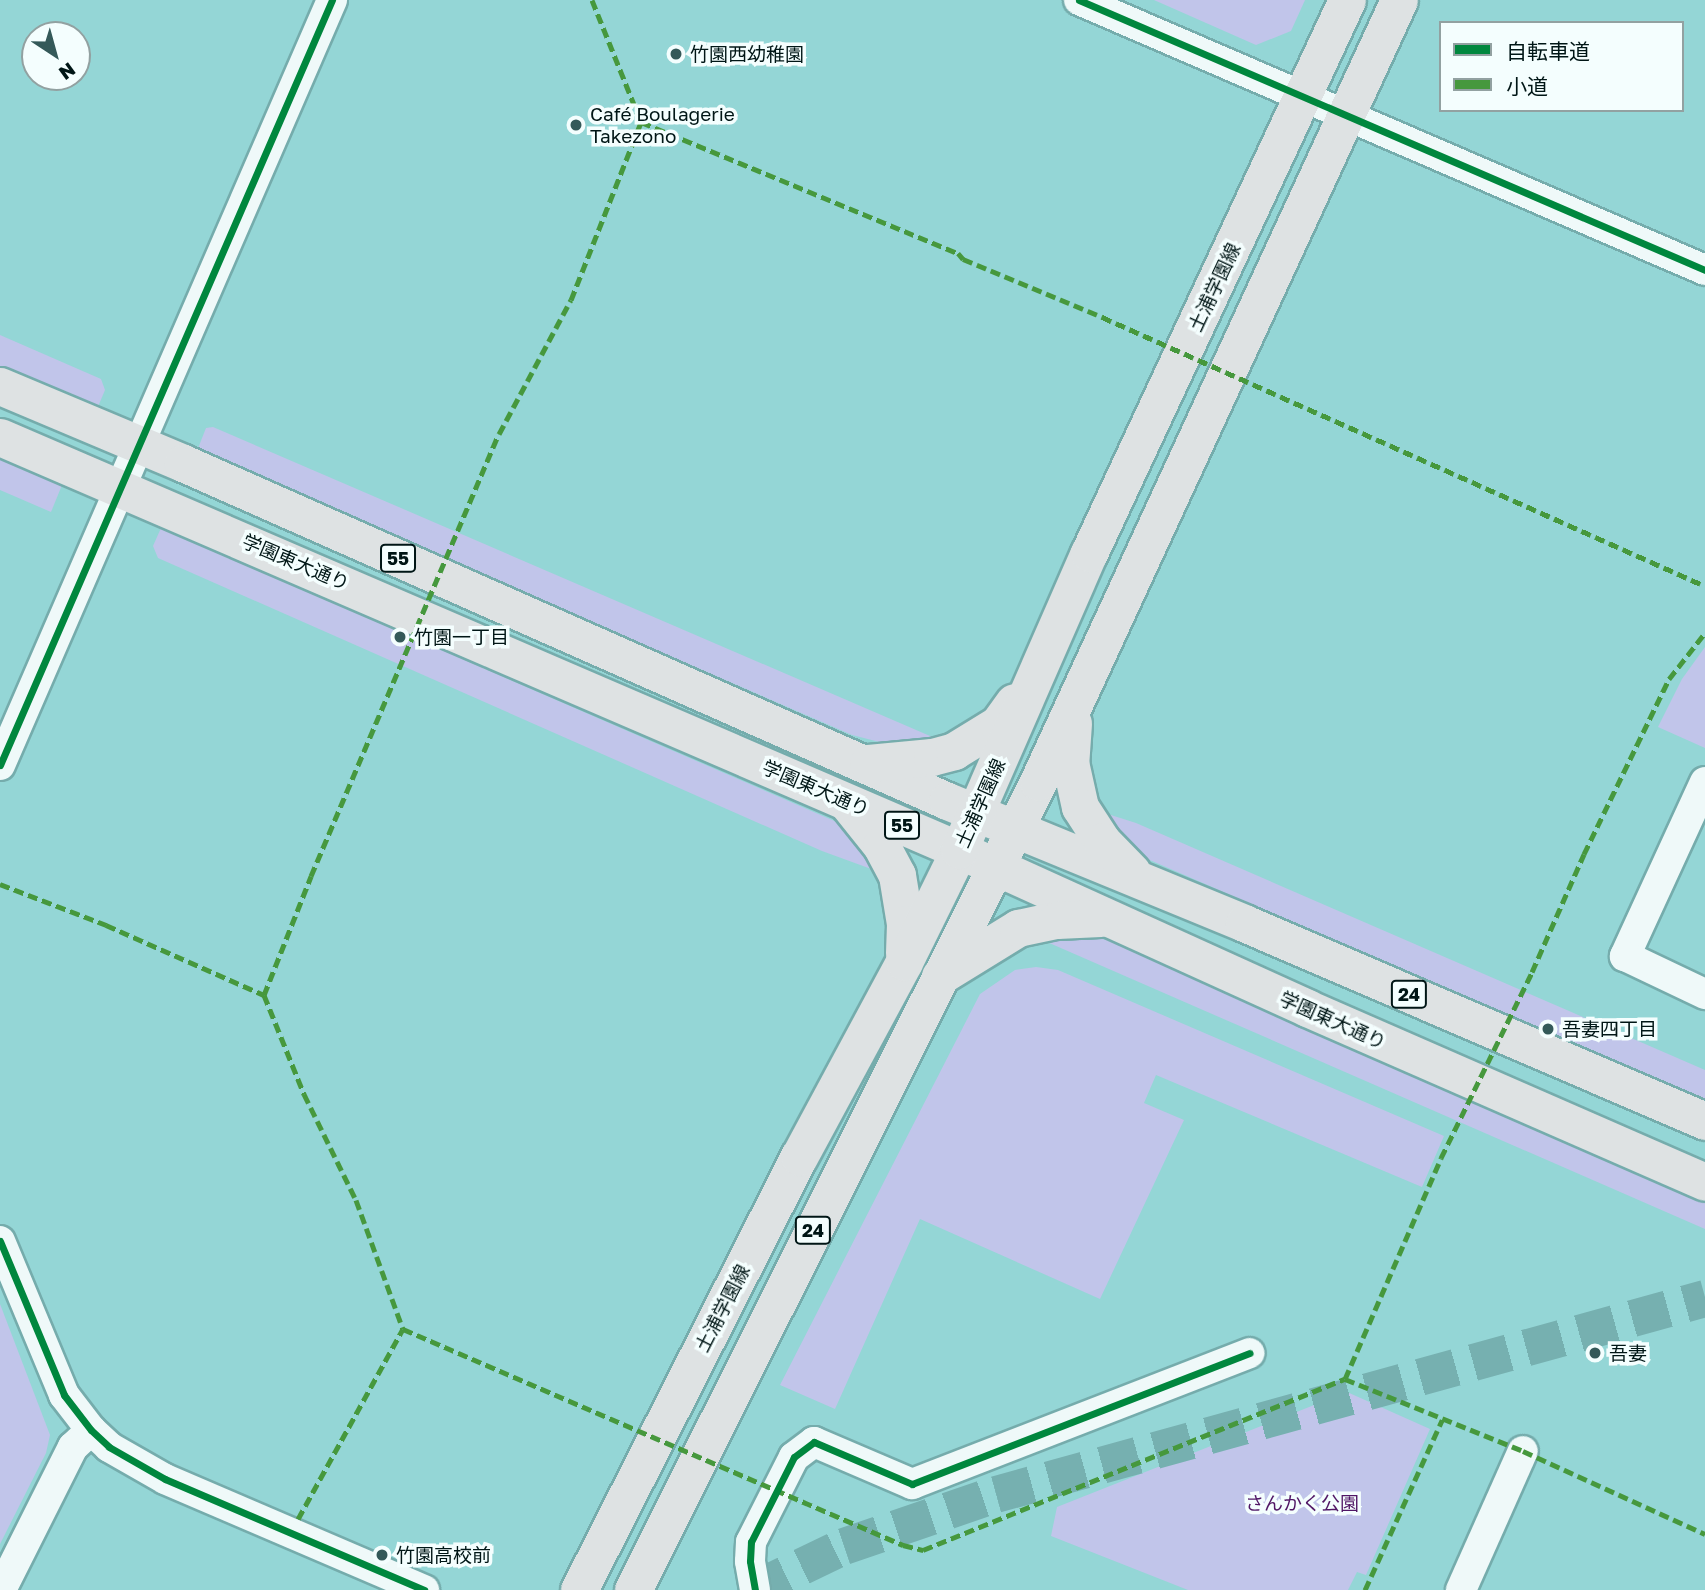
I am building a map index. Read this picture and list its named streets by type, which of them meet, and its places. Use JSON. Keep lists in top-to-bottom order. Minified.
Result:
{"streets":{"main road":["土浦学園線","55","学園東大通り","24"]},"crossings":[["土浦学園線","55"],["土浦学園線","学園東大通り"],["土浦学園線","24"],["55","24"]],"parks":["さんかく公園"],"places":["竹園西幼稚園","Café Boulagerie Takezono","竹園一丁目","吾妻四丁目","吾妻","竹園高校前"],"legend":["自転車道","小道"],"north":"bottom right"}
